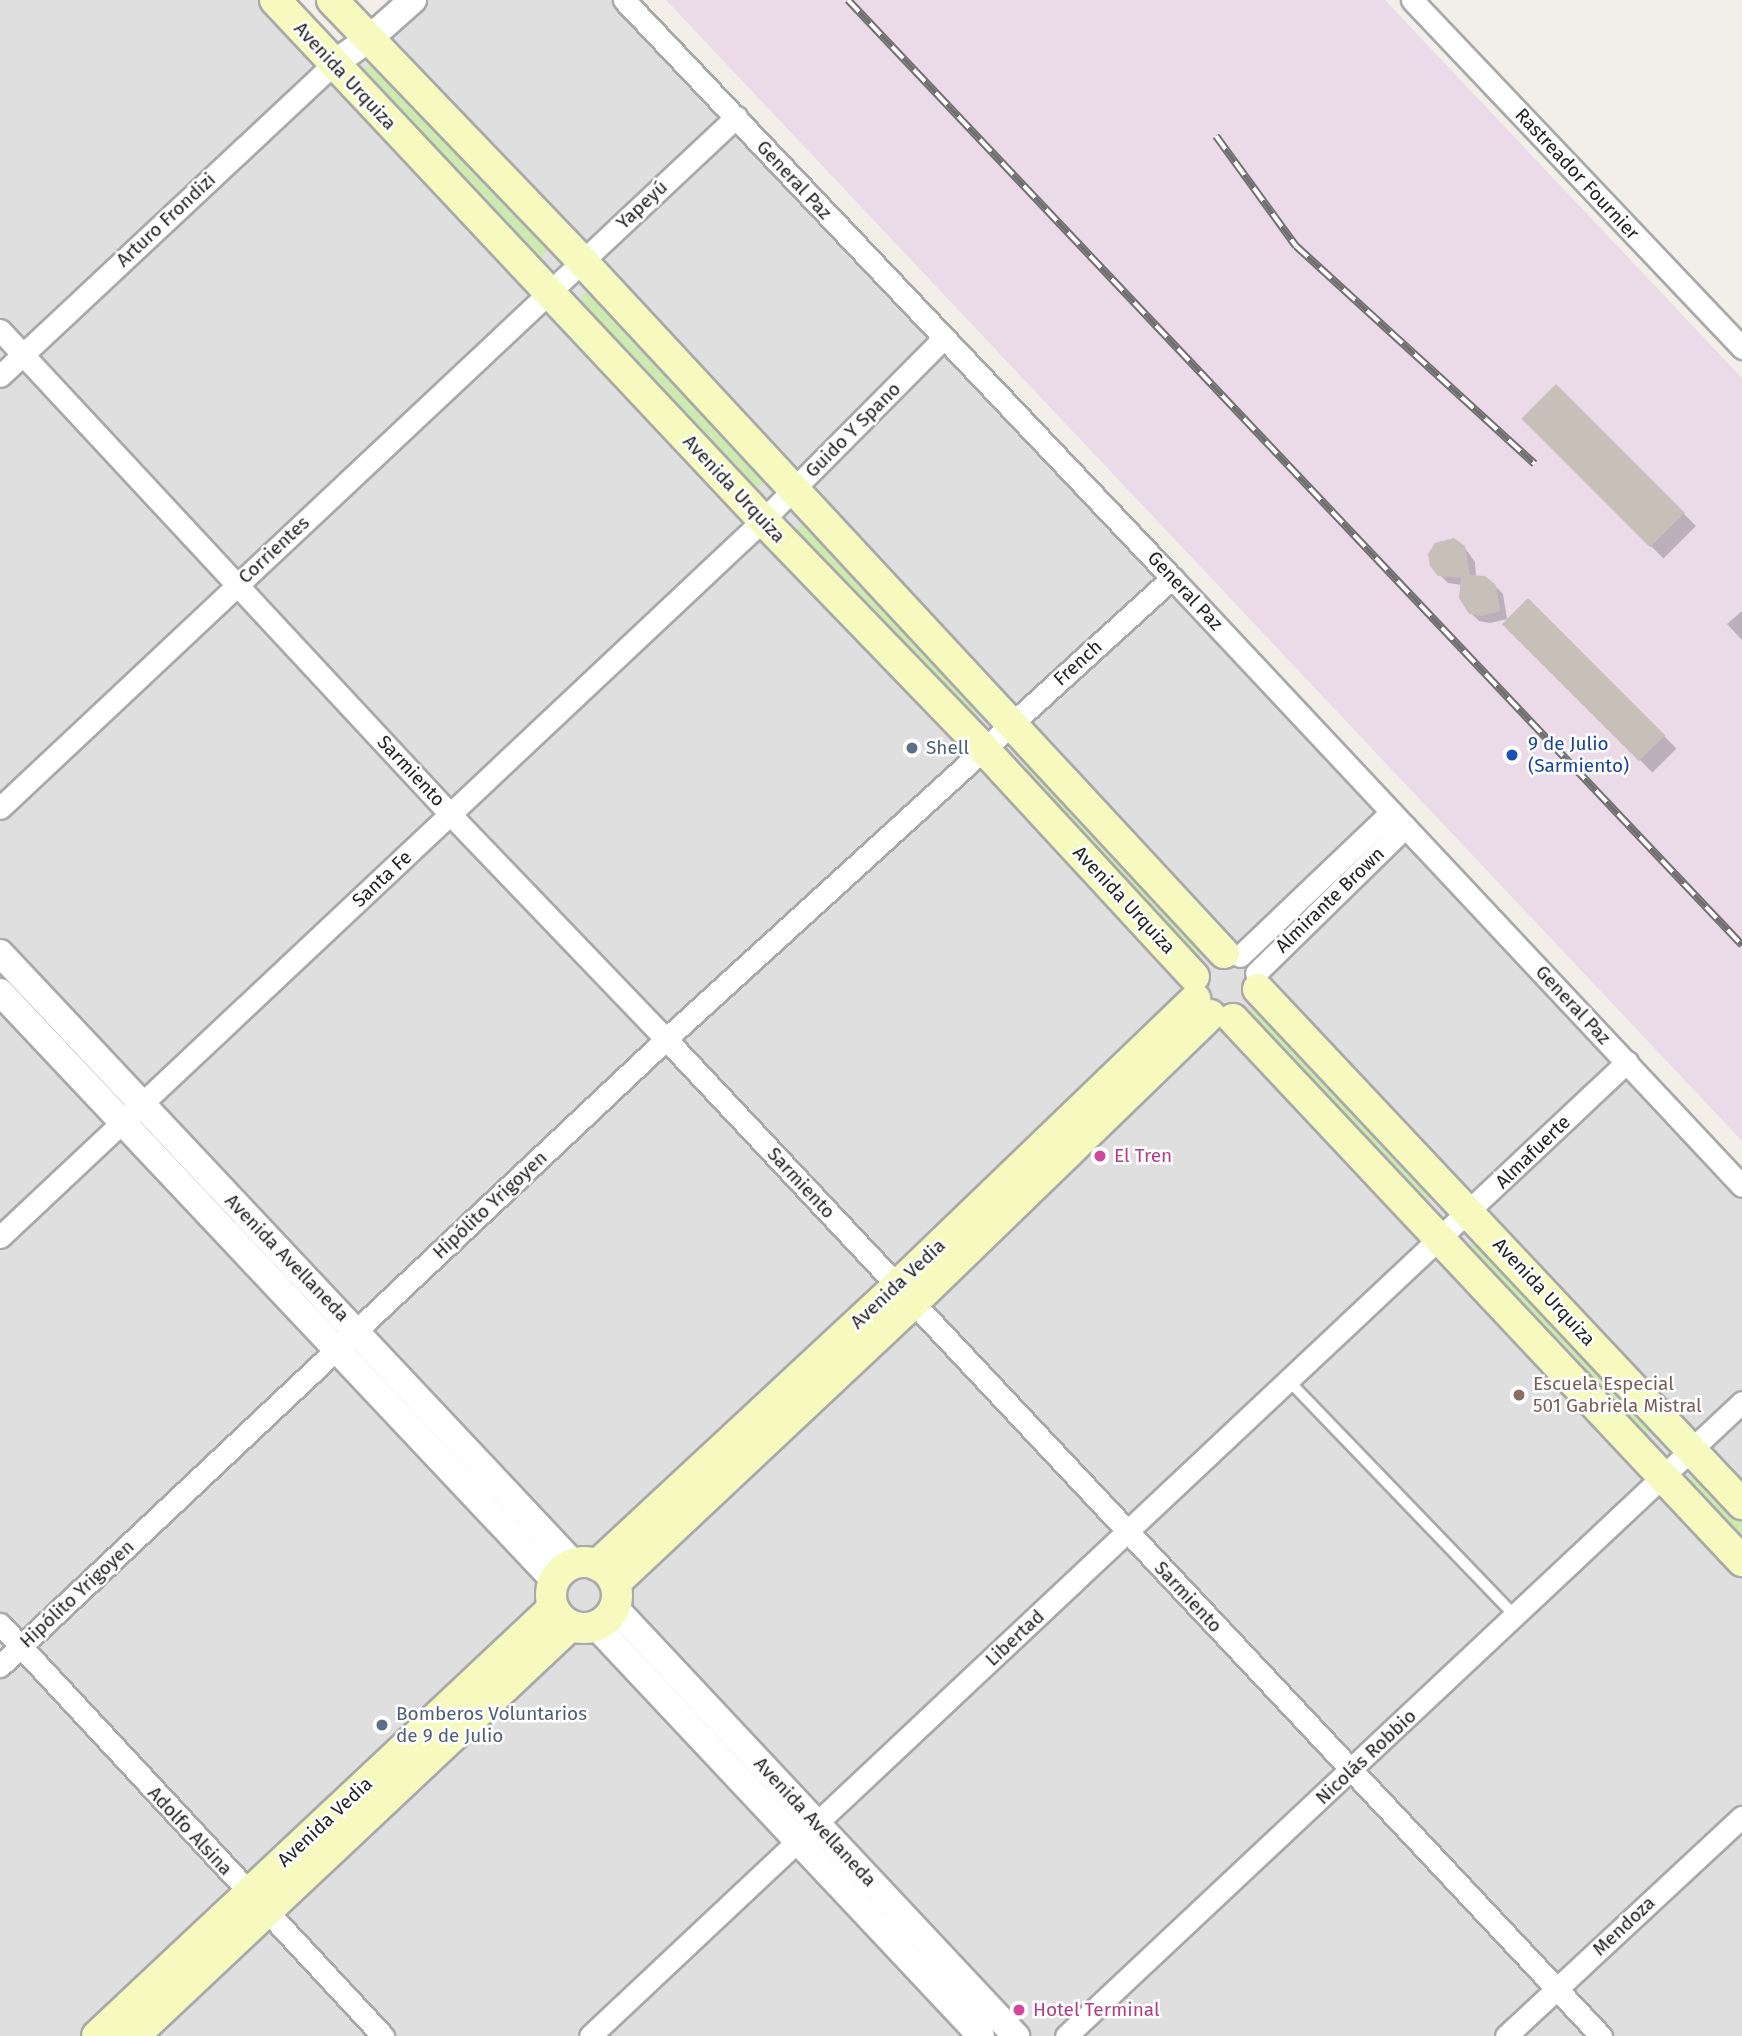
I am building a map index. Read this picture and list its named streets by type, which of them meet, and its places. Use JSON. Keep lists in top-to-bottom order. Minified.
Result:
{"streets":{"main road":["Avenida Urquiza","Avenida Vedia"],"street":["Rastreador Fournier","General Paz","Yapeyú","Arturo Frondizi","Guido Y Spano","Corrientes","French","Sarmiento","Santa Fe","Almirante Brown","Almafuerte","Hipólito Yrigoyen","Avenida Avellaneda","Libertad","Nicolás Robbio","Adolfo Alsina","Mendoza"]},"crossings":[["Avenida Urquiza","Yapeyú"],["Avenida Urquiza","Arturo Frondizi"],["Avenida Urquiza","Guido Y Spano"],["Avenida Urquiza","Corrientes"],["Avenida Urquiza","French"],["Avenida Urquiza","Santa Fe"],["Avenida Urquiza","Almirante Brown"],["Avenida Urquiza","Almafuerte"],["Avenida Urquiza","Hipólito Yrigoyen"],["Avenida Urquiza","Avenida Vedia"],["Avenida Urquiza","Libertad"],["Avenida Urquiza","Nicolás Robbio"],["General Paz","Yapeyú"],["General Paz","Guido Y Spano"],["General Paz","French"],["General Paz","Almirante Brown"],["General Paz","Almafuerte"],["Yapeyú","Corrientes"],["Arturo Frondizi","Sarmiento"],["Guido Y Spano","Santa Fe"],["Corrientes","Sarmiento"],["French","Hipólito Yrigoyen"],["Sarmiento","Santa Fe"],["Sarmiento","Hipólito Yrigoyen"],["Sarmiento","Avenida Vedia"],["Sarmiento","Libertad"],["Sarmiento","Nicolás Robbio"],["Sarmiento","Mendoza"],["Santa Fe","Avenida Avellaneda"],["Almafuerte","Libertad"],["Hipólito Yrigoyen","Avenida Avellaneda"],["Hipólito Yrigoyen","Adolfo Alsina"],["Avenida Avellaneda","Avenida Vedia"],["Avenida Avellaneda","Libertad"],["Avenida Vedia","Adolfo Alsina"]],"places":["Shell","9 de Julio (Sarmiento)","El Tren","Escuela Especial 501 Gabriela Mistral","Bomberos Voluntarios de 9 de Julio","Hotel Terminal"]}
